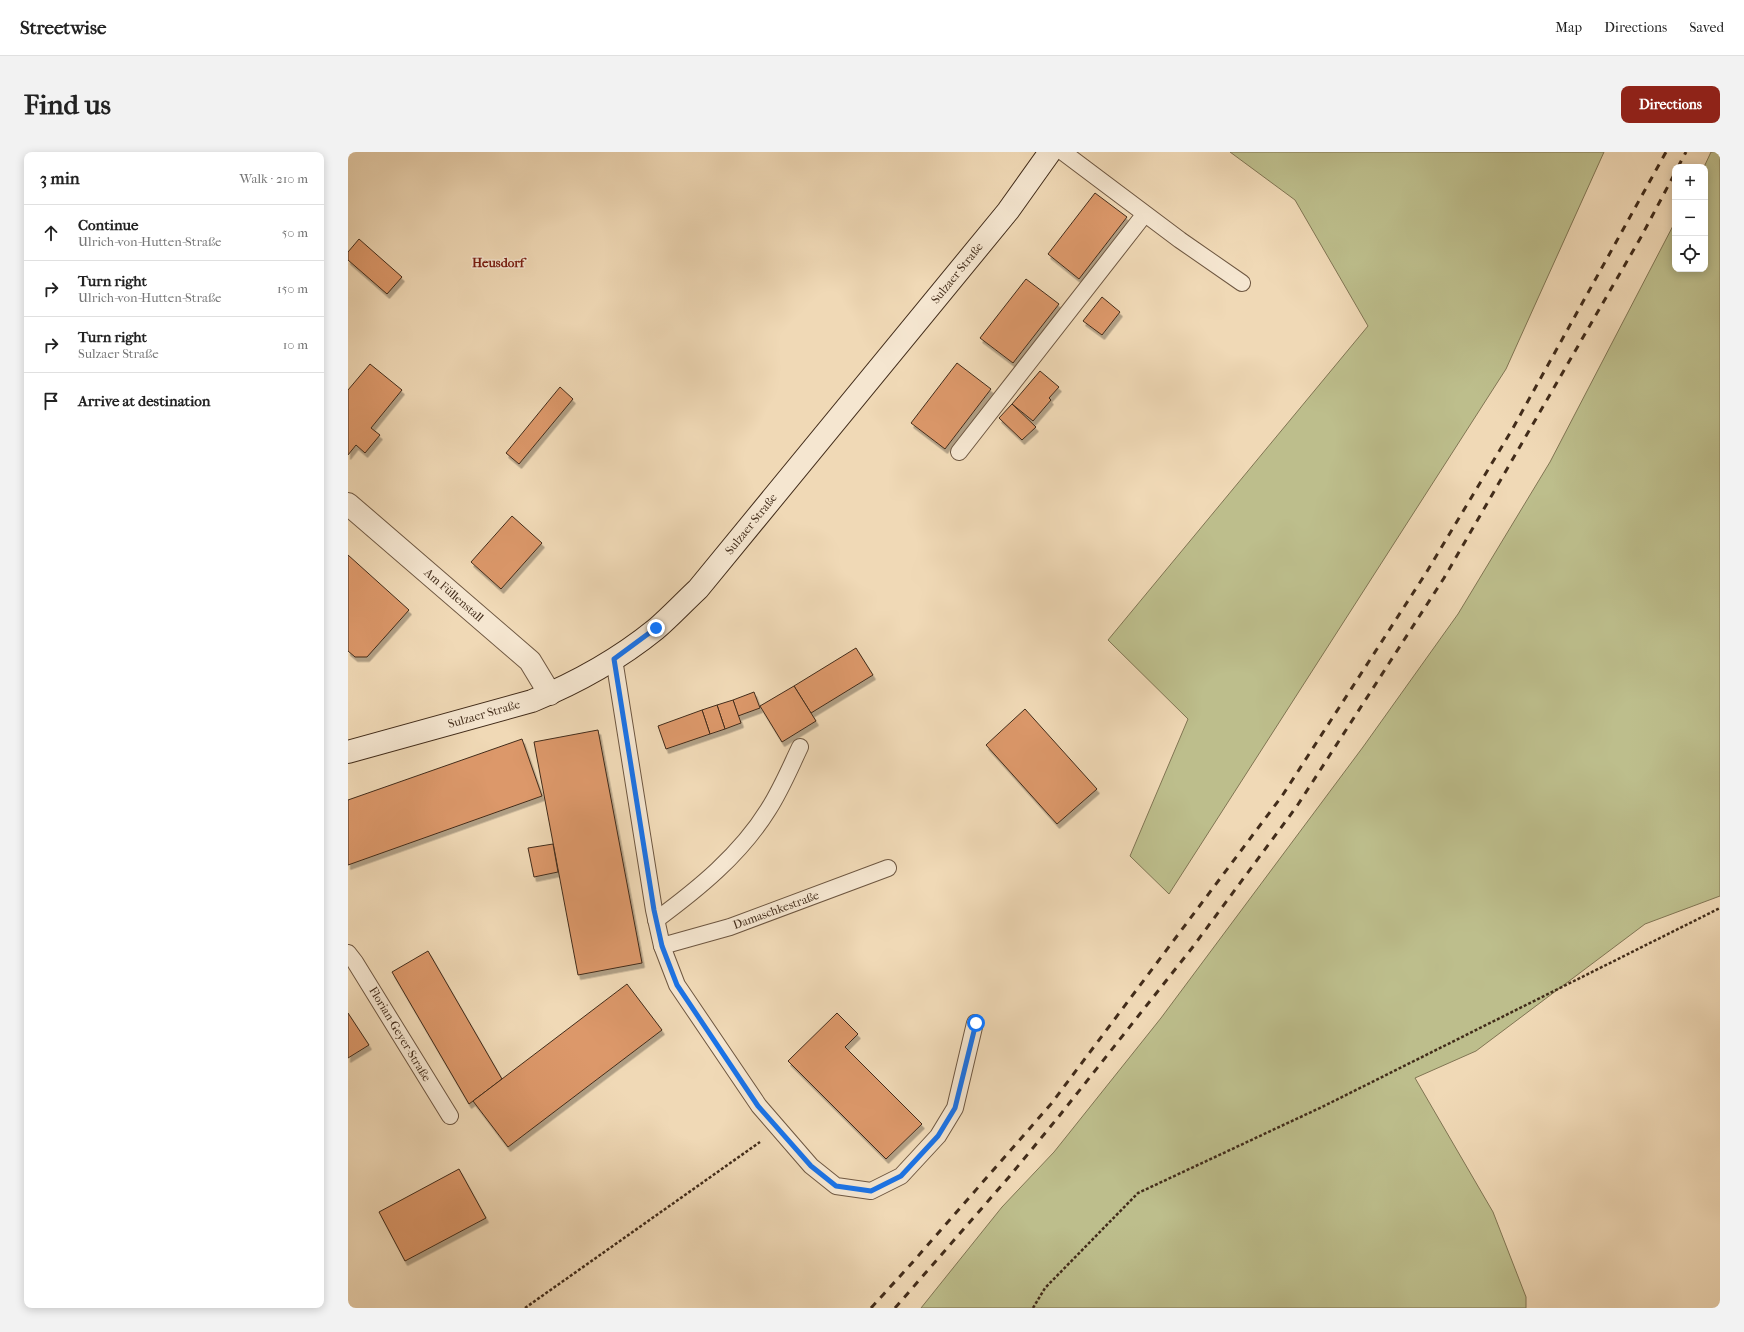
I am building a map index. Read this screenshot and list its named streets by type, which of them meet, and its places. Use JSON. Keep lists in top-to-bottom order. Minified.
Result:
{"streets":{"main road":["Sulzaer Straße","Am Füllenstall"],"lane":["Damaschkestraße","Florian-Geyer-Straße"]},"crossings":[["Sulzaer Straße","Am Füllenstall"]],"districts":["Heusdorf"],"page":{"header":"Streetwise","nav":["Map","Directions","Saved"],"buttons":"Directions","title":"Find us","heading":["3 min","Walk · 210 m"],"map_buttons":["+","−"],"list":[["Continue","Ulrich-von-Hutten-Straße","50 m"],["Turn right","Ulrich-von-Hutten-Straße","150 m"],["Turn right","Sulzaer Straße","10 m"],"Arrive at destination"]}}
